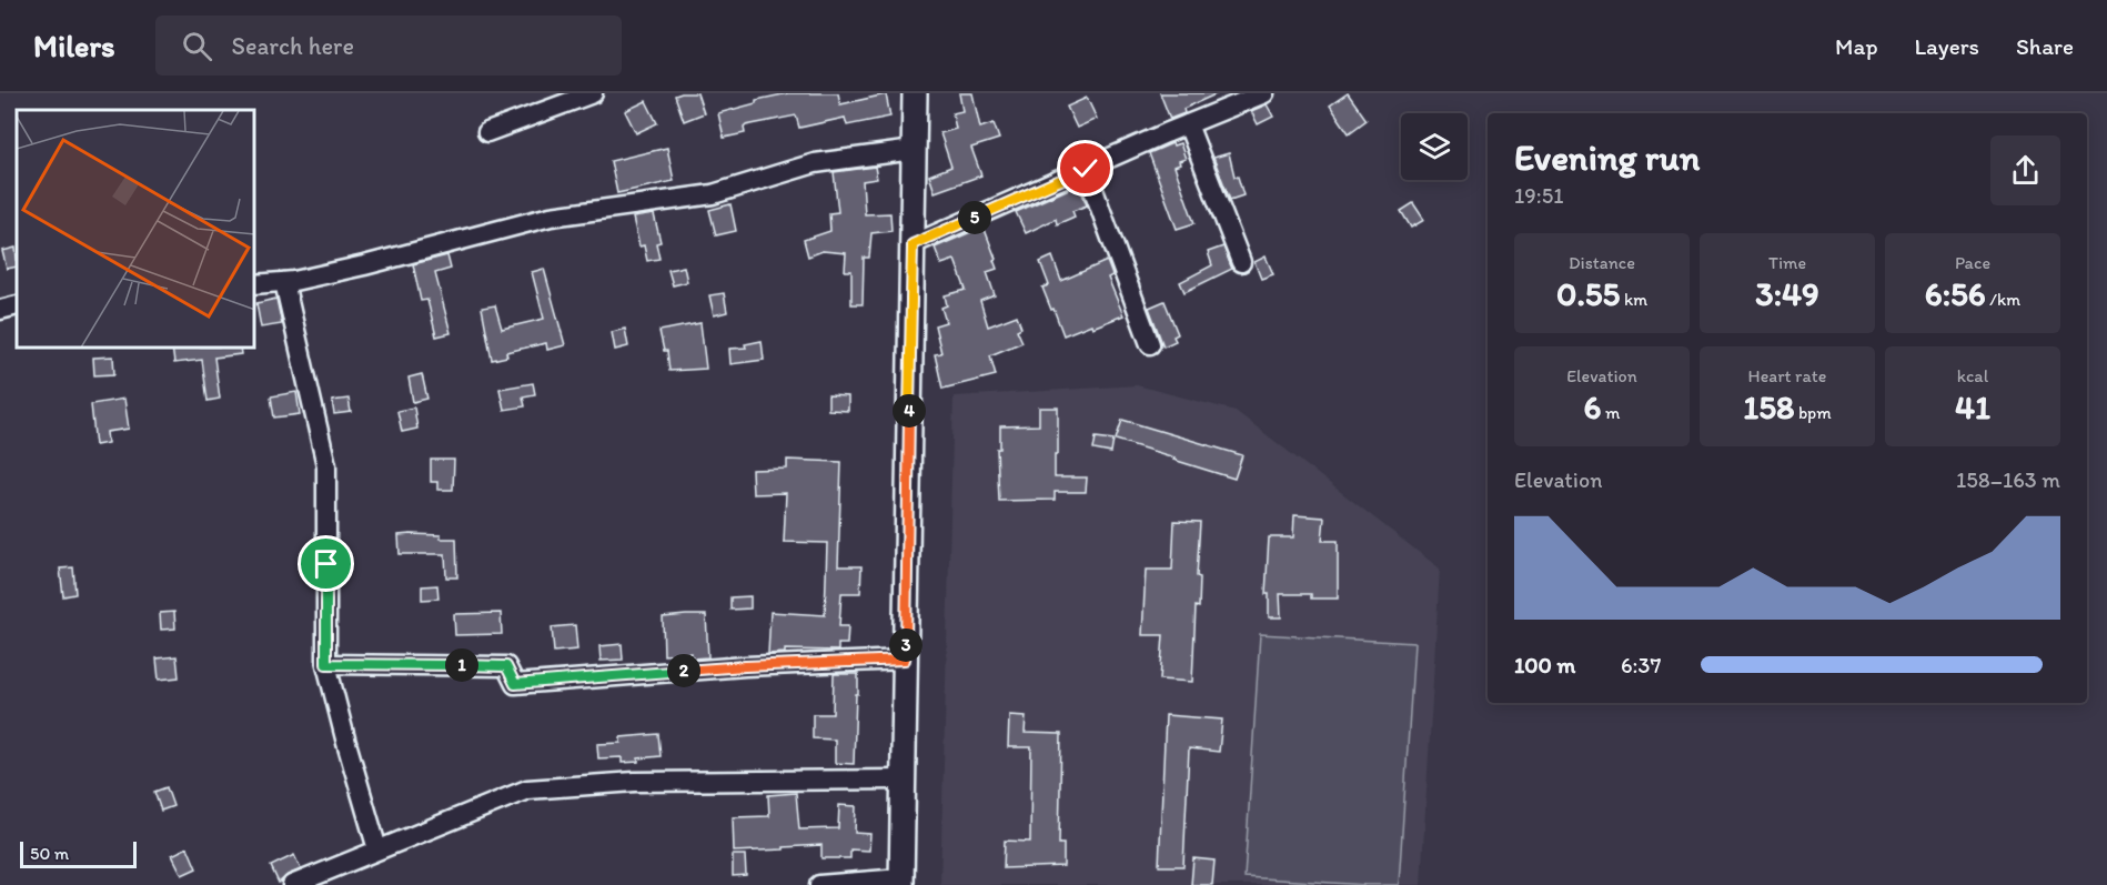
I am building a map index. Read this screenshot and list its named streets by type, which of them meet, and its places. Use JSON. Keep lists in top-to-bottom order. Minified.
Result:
{"scale_bar":"50 m","page":{"header":"Milers","search":"Search here","nav":["Map","Layers","Share"],"heading":["Evening run","19:51"],"pins":["5","4","3","1","2"],"stats":[["Distance","0.55 km"],["Time","3:49"],["Pace","6:56 /km"],["Elevation","6 m"],["Heart rate","158 bpm"],["kcal","41"]],"chart":["Elevation","158–163 m"],"list":[{"name":"100 m","note":"6:37"}],"scale":"50 m"}}
